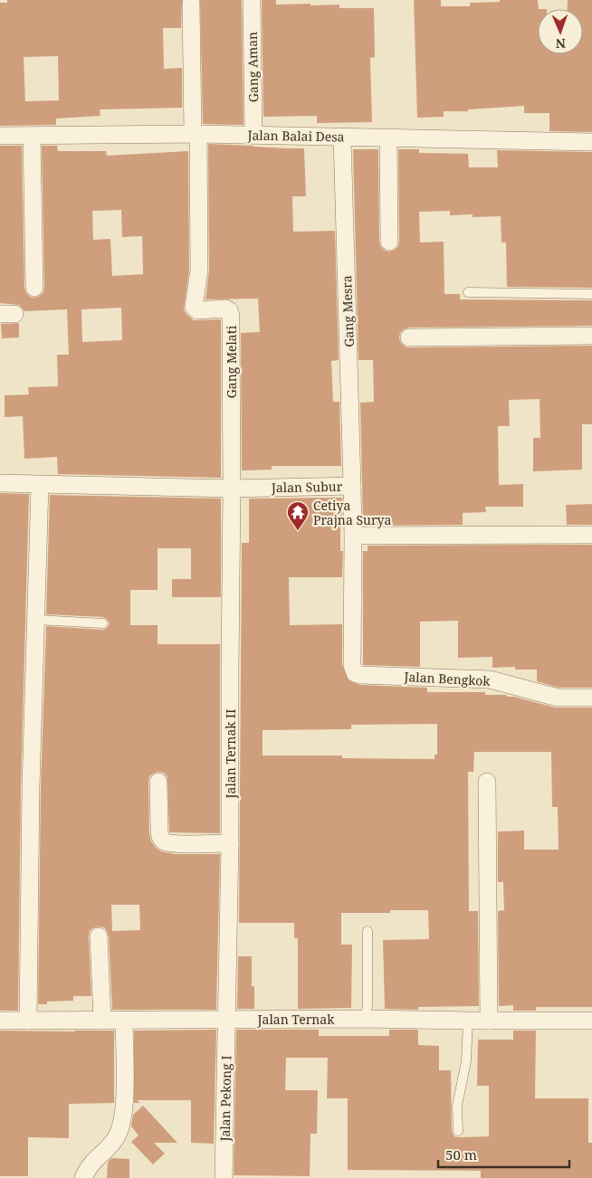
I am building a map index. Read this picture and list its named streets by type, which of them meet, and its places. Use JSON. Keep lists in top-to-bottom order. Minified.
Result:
{"streets":{"street":["Gang Aman","Jalan Balai Desa","Gang Mesra","Gang Melati","Jalan Subur","Jalan Bengkok","Jalan Ternak II","Jalan Ternak","Jalan Pekong I"]},"crossings":[["Gang Aman","Jalan Balai Desa"],["Jalan Balai Desa","Gang Mesra"],["Jalan Balai Desa","Gang Melati"],["Gang Mesra","Jalan Subur"],["Gang Melati","Jalan Subur"],["Gang Melati","Jalan Ternak II"],["Jalan Subur","Jalan Bengkok"],["Jalan Subur","Jalan Ternak II"],["Jalan Ternak II","Jalan Ternak"],["Jalan Ternak II","Jalan Pekong I"],["Jalan Ternak","Jalan Pekong I"]],"places":{"temple":["Cetiya Prajna Surya"]},"scale_bar":"50 m","north":"bottom"}
